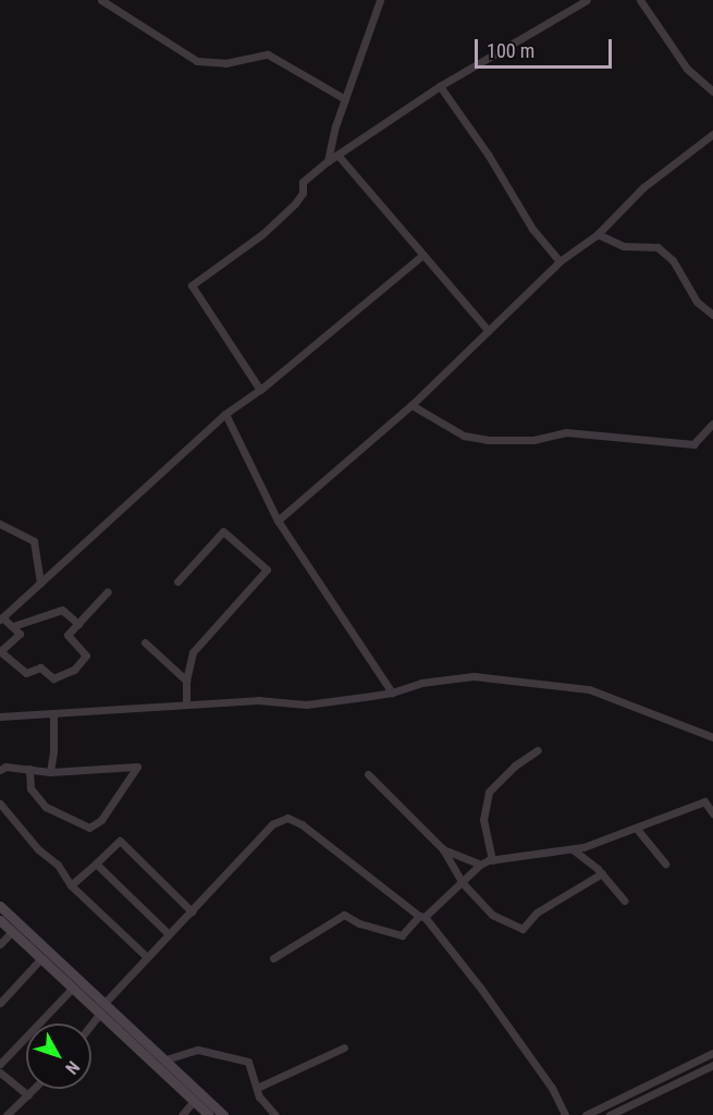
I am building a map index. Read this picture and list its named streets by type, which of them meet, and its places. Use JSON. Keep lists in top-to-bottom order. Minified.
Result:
{"scale_bar":"100 m","north":"bottom right"}
